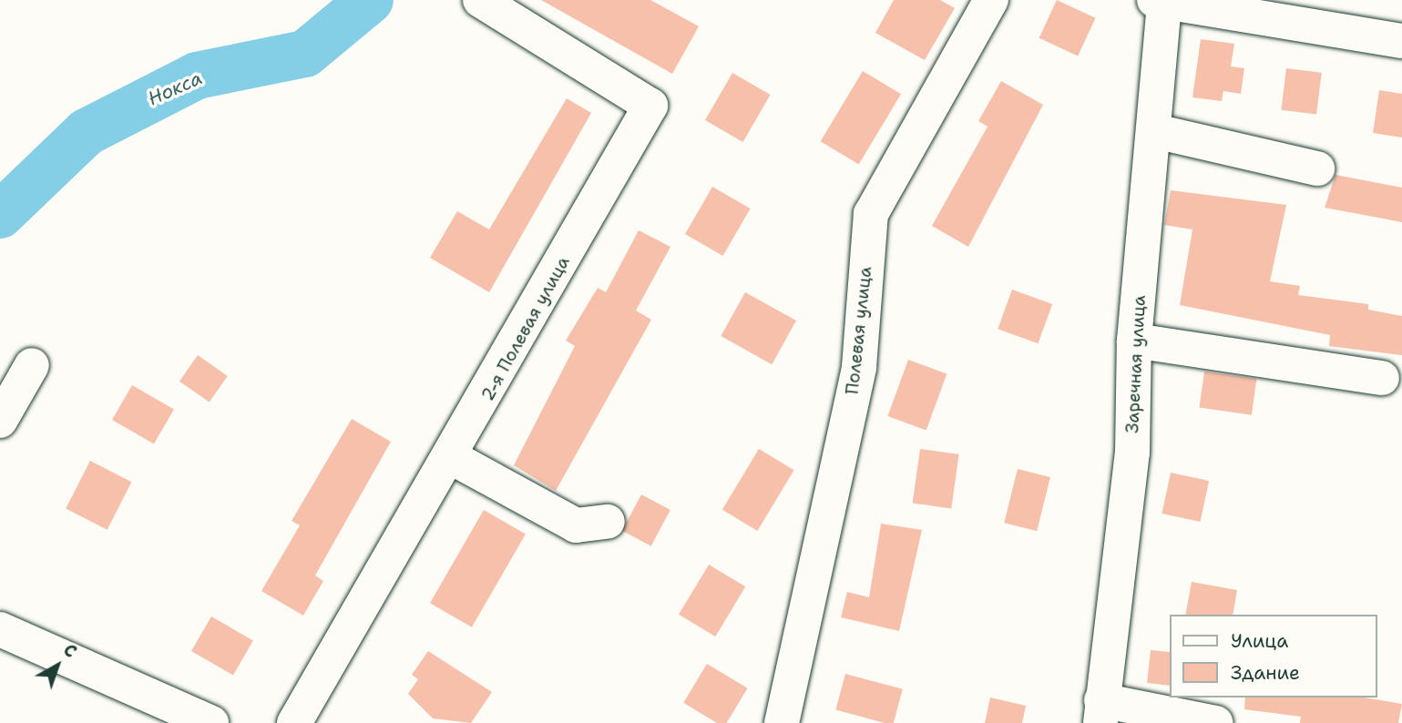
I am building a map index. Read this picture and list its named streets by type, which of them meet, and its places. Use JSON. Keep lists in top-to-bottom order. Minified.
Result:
{"streets":{"street":["2-я Полевая улица","Полевая улица","Заречная улица"]},"water":["Нокса"],"legend":["Улица","Здание"],"north":"top right"}
